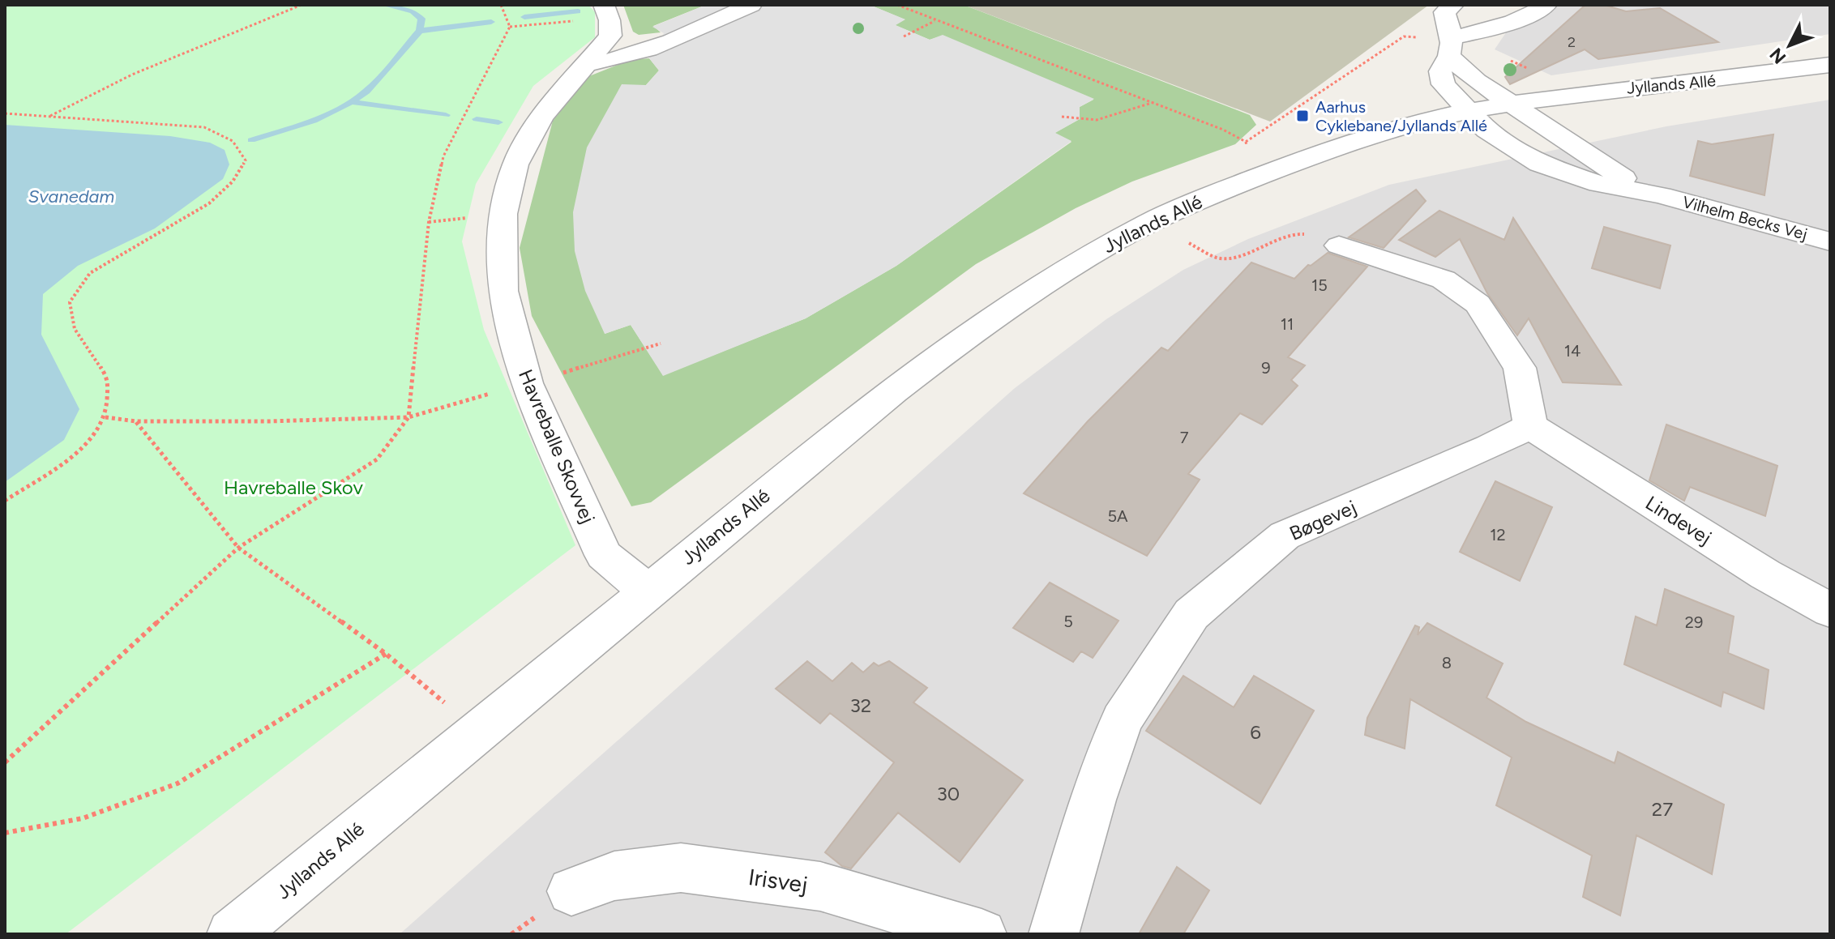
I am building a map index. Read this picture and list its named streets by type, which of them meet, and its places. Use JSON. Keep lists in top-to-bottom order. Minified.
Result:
{"streets":{"street":["Jyllands Allé","Vilhelm Becks Vej","Havreballe Skovvej","Bøgevej","Lindevej","Irisvej"]},"crossings":[["Jyllands Allé","Vilhelm Becks Vej"],["Jyllands Allé","Havreballe Skovvej"],["Bøgevej","Lindevej"]],"water":["Svanedam"],"parks":["Havreballe Skov"],"places":{"transit":["Aarhus Cyklebane/Jyllands Allé"]},"house_numbers":["2","15","11","14","9","7","5A","12","5","29","8","32","6","30","27"],"north":"bottom left"}
